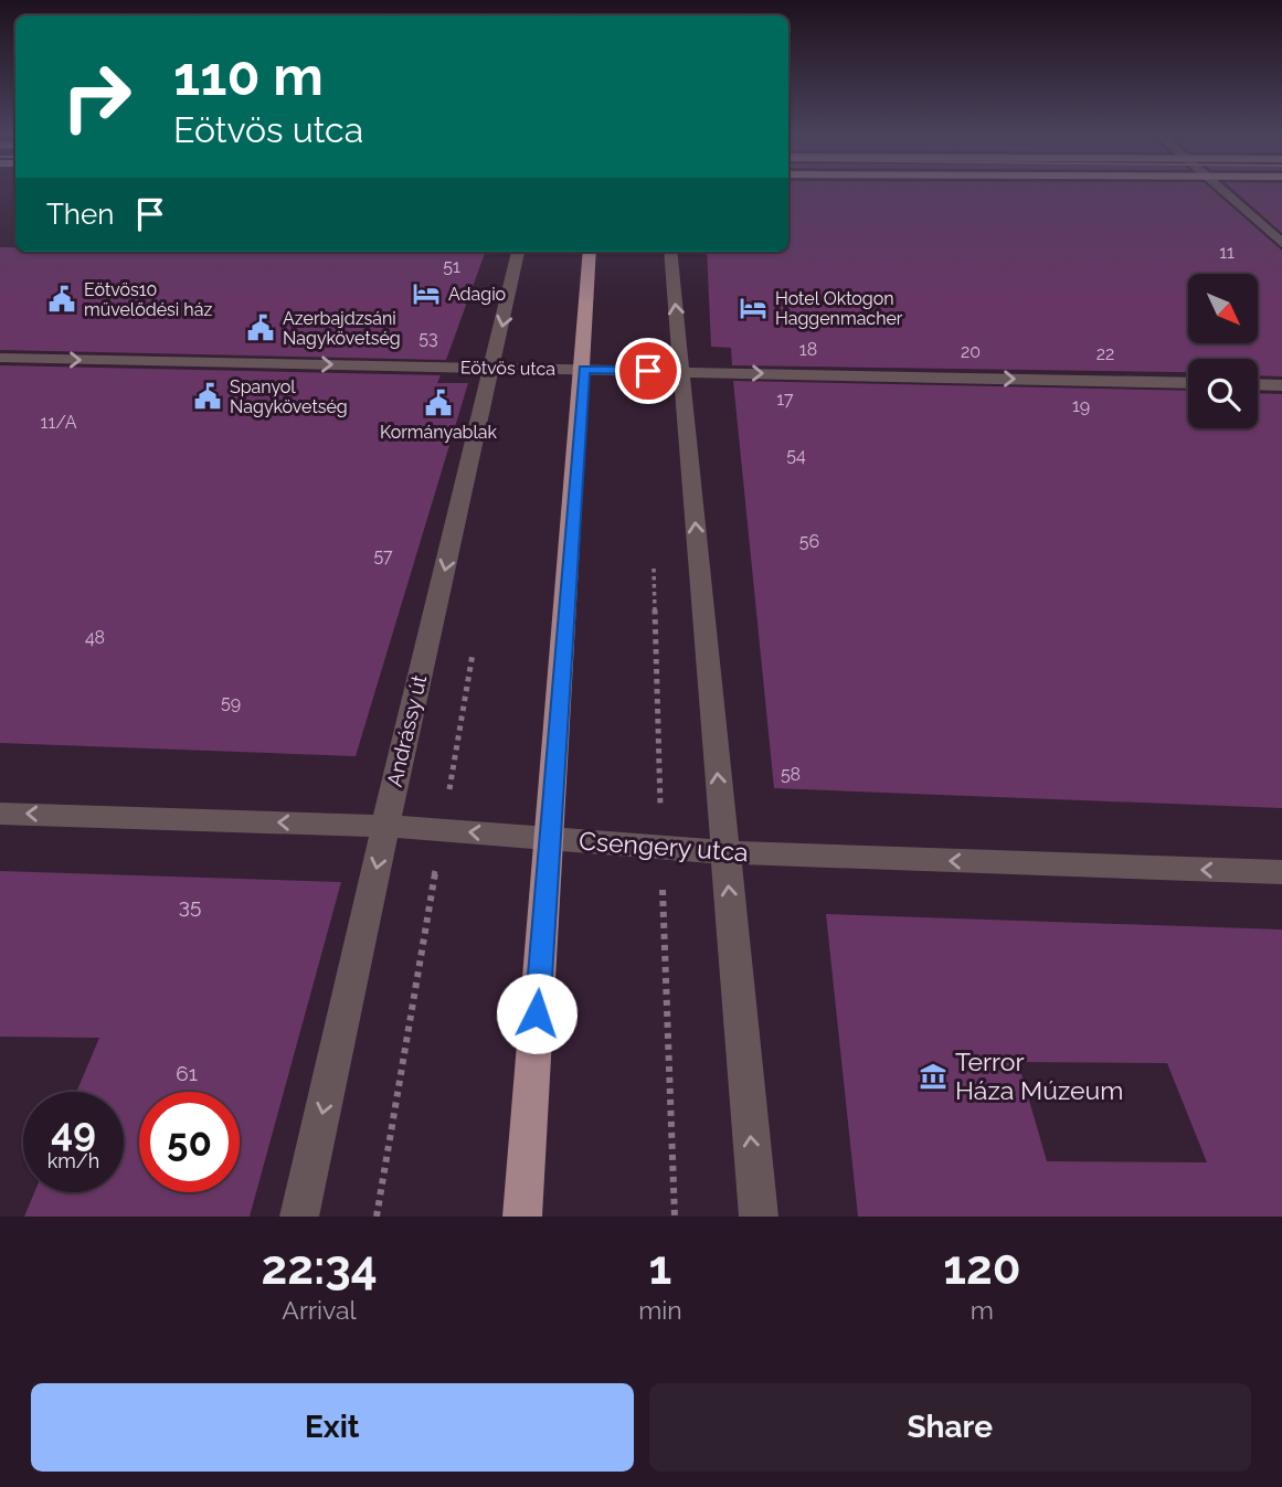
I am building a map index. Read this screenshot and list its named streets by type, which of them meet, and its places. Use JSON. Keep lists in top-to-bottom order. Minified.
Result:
{"streets":{"street":["Eötvös utca","Andrássy út","Csengery utca"]},"crossings":[["Eötvös utca","Andrássy út"],["Andrássy út","Csengery utca"]],"one_way":["Eötvös utca","Andrássy út","Csengery utca"],"places":{"hotel":["Adagio","Hotel Oktogon Haggenmacher"],"public building":["Eötvös10 művelődési ház","Azerbajdzsáni Nagykövetség","Spanyol Nagykövetség","Kormányablak"],"museum":["Terror Háza Múzeum"]},"house_numbers":["11","51","53","18","20","22","17","19","11/A","54","56","57","48","59","58","35","61"],"north":"bottom right","page":{"turn":["110 m","Eötvös utca"],"then":"Then","speed":"49 km/h","limit":"50","eta":["22:34","Arrival","1","min","120","m"],"buttons":["Exit","Share"]}}
